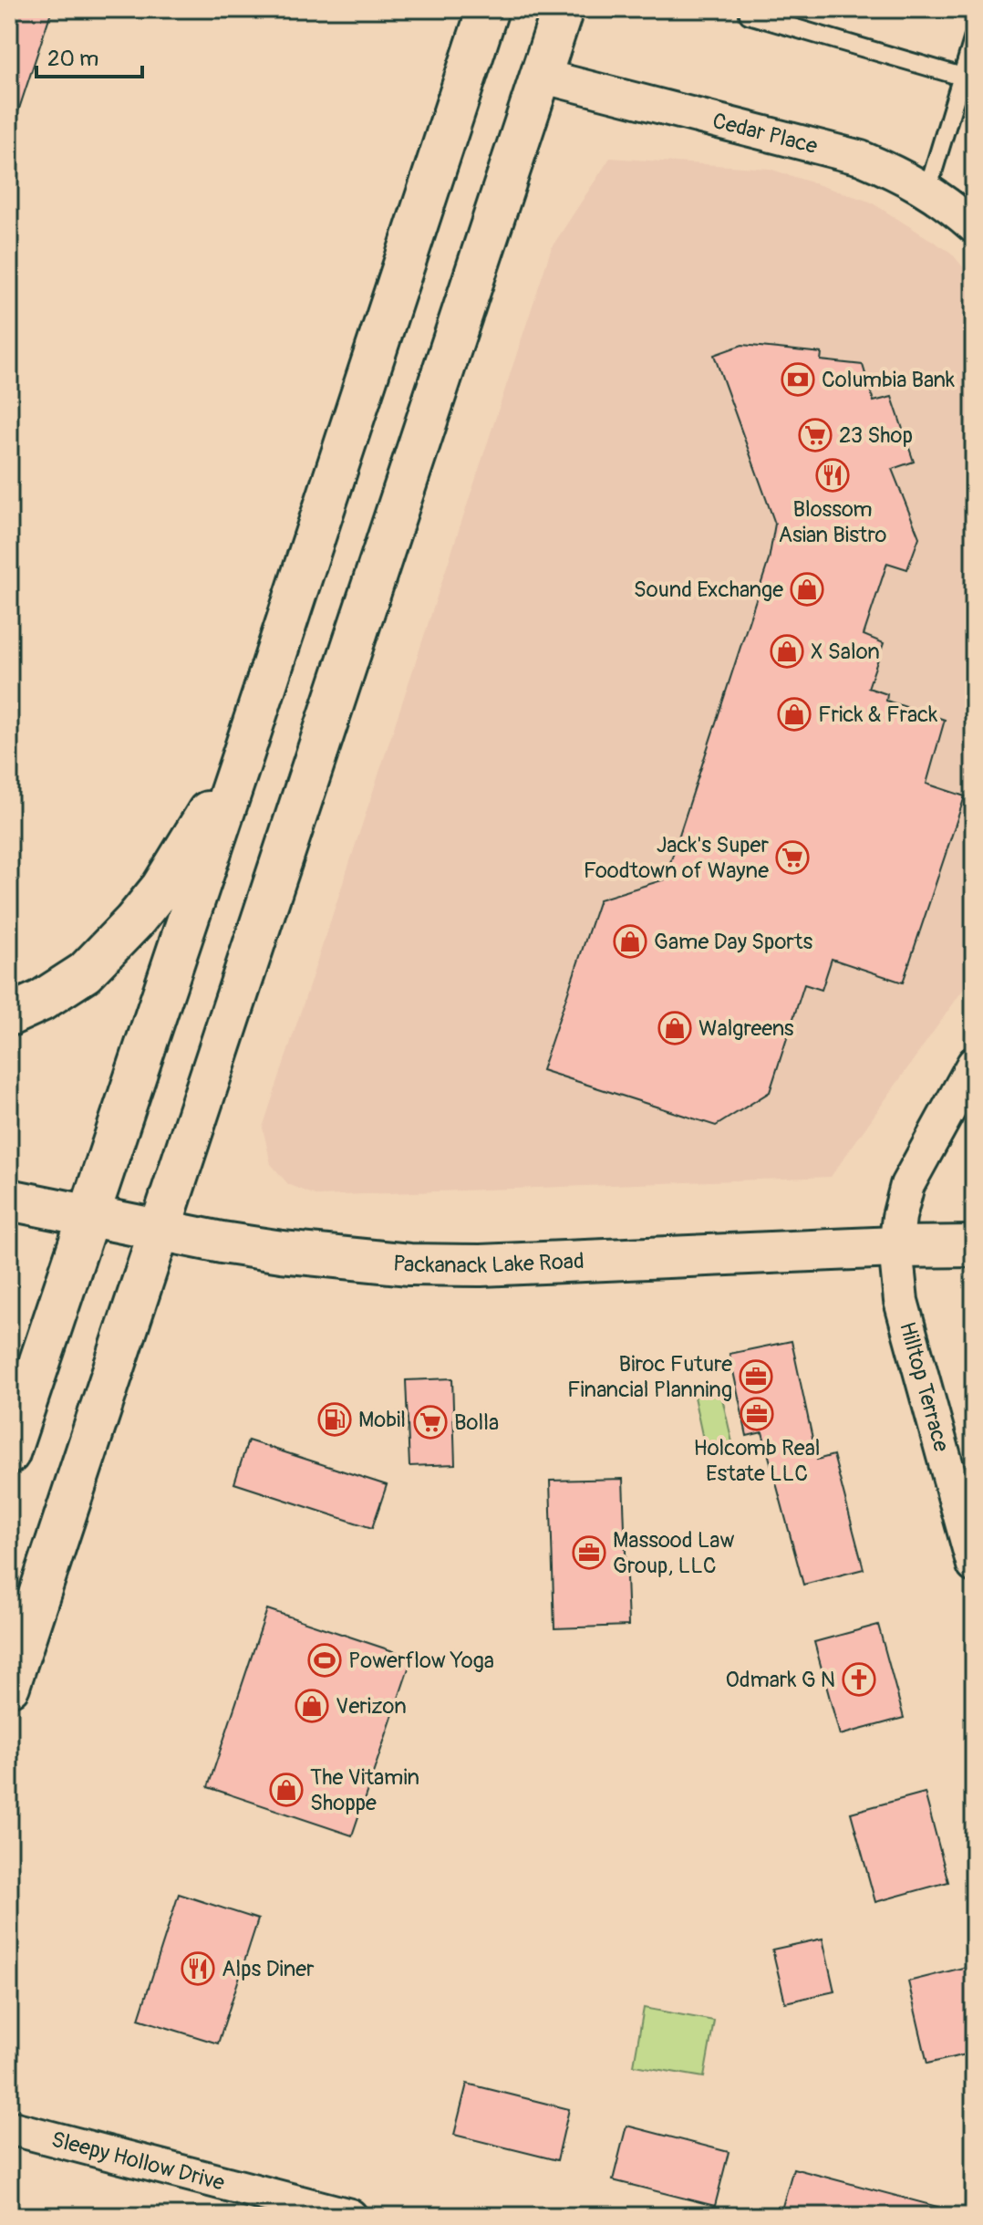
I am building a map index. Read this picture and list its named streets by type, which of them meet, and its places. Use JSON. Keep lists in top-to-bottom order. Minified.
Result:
{"streets":{"main road":["Packanack Lake Road"],"street":["Cedar Place","Hilltop Terrace","Sleepy Hollow Drive"]},"crossings":[["Packanack Lake Road","Hilltop Terrace"]],"places":{"bank":["Columbia Bank"],"supermarket":["23 Shop","Jack's Super Foodtown of Wayne","Bolla"],"restaurant":["Blossom Asian Bistro","Alps Diner"],"shop":["Sound Exchange","X Salon","Frick & Frack","Game Day Sports","Walgreens","Verizon","The Vitamin Shoppe"],"office":["Biroc Future Financial Planning","Holcomb Real Estate LLC","Massood Law Group, LLC"],"fuel station":["Mobil"],"sports":["Powerflow Yoga"],"church":["Odmark G N"]},"scale_bar":"20 m"}
